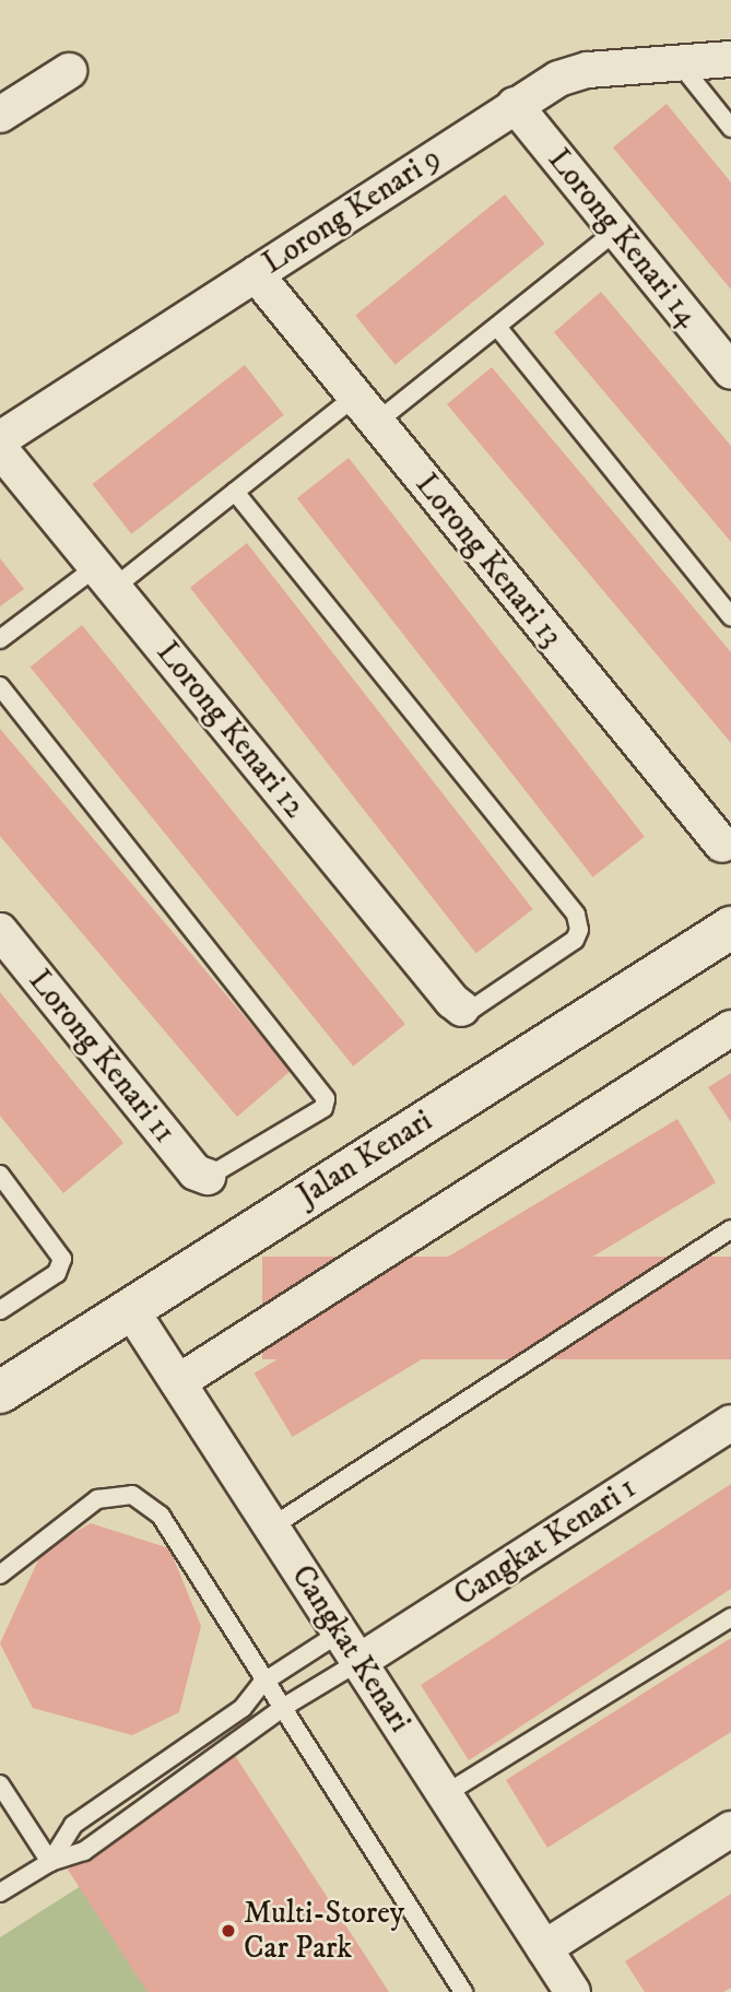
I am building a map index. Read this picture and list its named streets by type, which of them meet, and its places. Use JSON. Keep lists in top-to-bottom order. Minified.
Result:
{"streets":{"street":["Lorong Kenari 9","Lorong Kenari 14","Lorong Kenari 13","Lorong Kenari 12","Lorong Kenari 11","Jalan Kenari","Cangkat Kenari 1","Cangkat Kenari"]},"crossings":[["Lorong Kenari 9","Lorong Kenari 14"],["Lorong Kenari 9","Lorong Kenari 13"],["Jalan Kenari","Cangkat Kenari"],["Cangkat Kenari 1","Cangkat Kenari"]],"places":["Multi-Storey Car Park"]}
